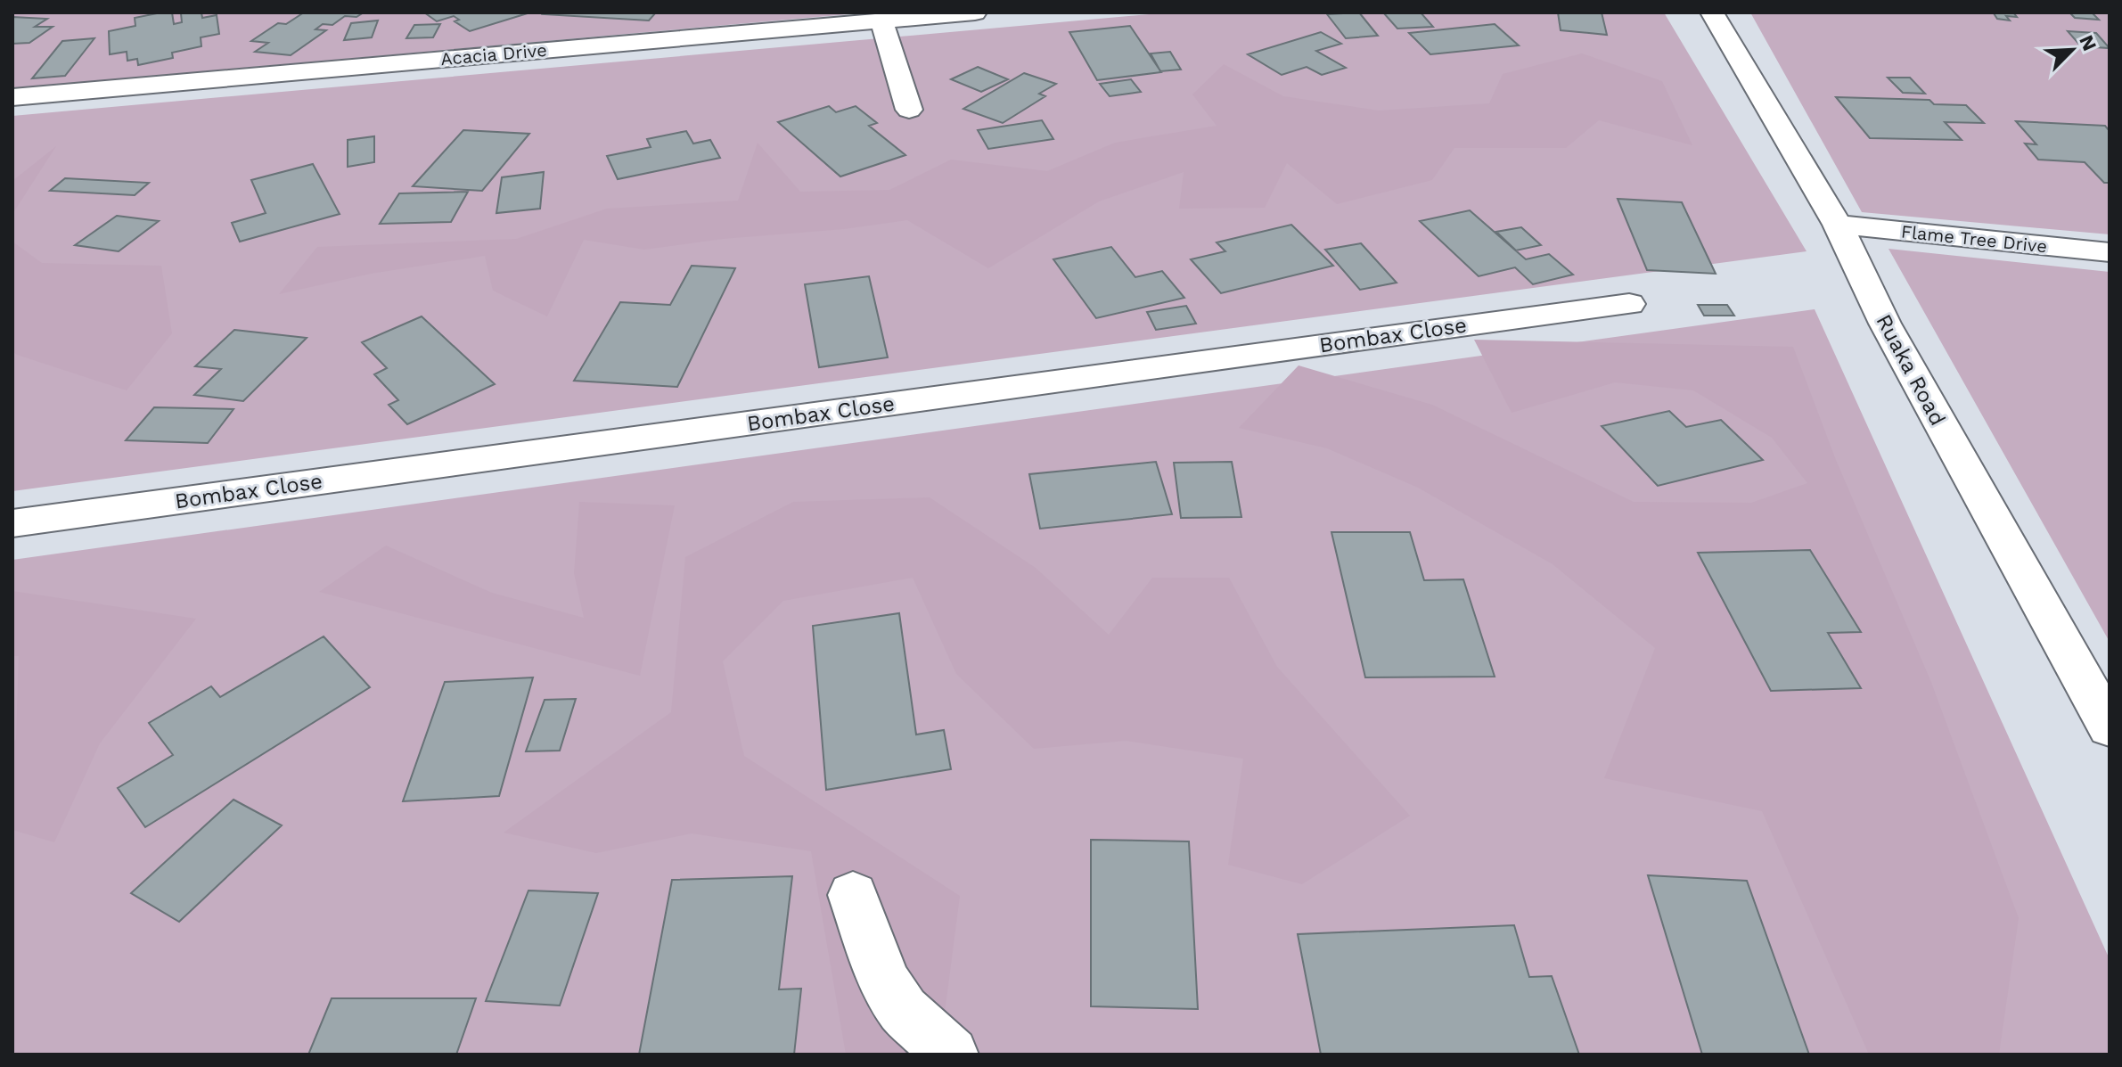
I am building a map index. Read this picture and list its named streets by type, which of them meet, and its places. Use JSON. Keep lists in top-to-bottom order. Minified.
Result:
{"streets":{"street":["Acacia Drive","Flame Tree Drive","Bombax Close","Ruaka Road"]},"crossings":[["Flame Tree Drive","Ruaka Road"]],"north":"top right"}
